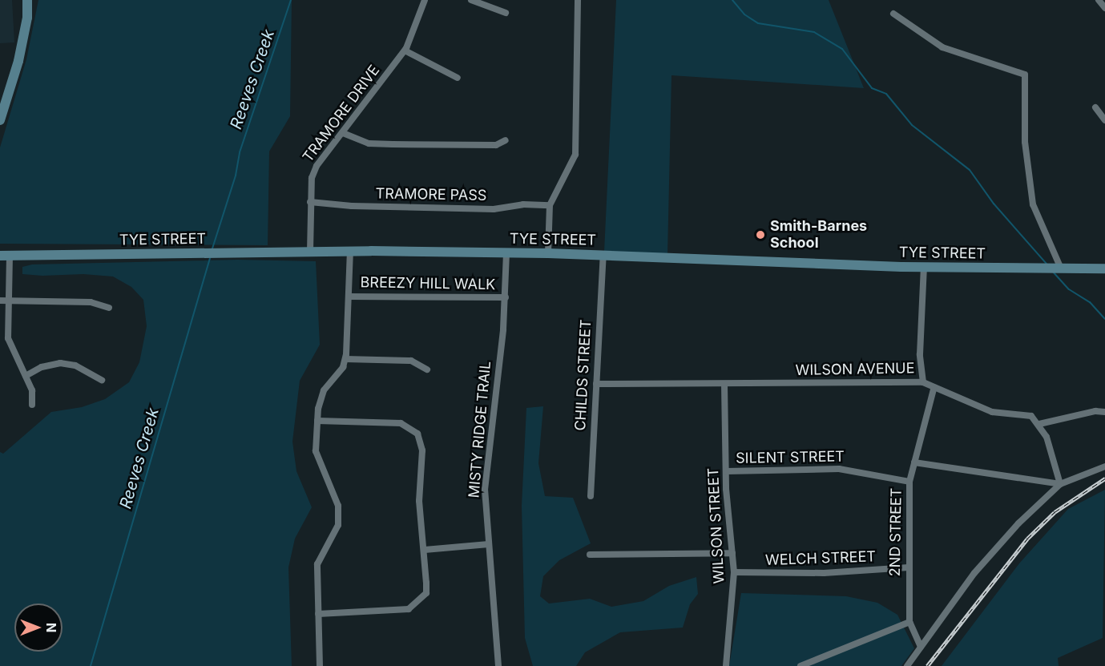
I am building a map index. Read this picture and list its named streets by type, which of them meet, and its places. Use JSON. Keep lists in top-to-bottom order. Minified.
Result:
{"streets":{"street":["TRAMORE DRIVE","TRAMORE PASS","TYE STREET","BREEZY HILL WALK","WILSON AVENUE","CHILDS STREET","MISTY RIDGE TRAIL","SILENT STREET","WILSON STREET","2ND STREET","WELCH STREET"]},"crossings":[["TRAMORE DRIVE","TRAMORE PASS"],["TRAMORE DRIVE","TYE STREET"],["TYE STREET","CHILDS STREET"],["TYE STREET","MISTY RIDGE TRAIL"],["BREEZY HILL WALK","MISTY RIDGE TRAIL"],["WILSON AVENUE","CHILDS STREET"],["WILSON AVENUE","WILSON STREET"],["WILSON AVENUE","2ND STREET"],["SILENT STREET","WILSON STREET"],["SILENT STREET","2ND STREET"],["WILSON STREET","WELCH STREET"],["2ND STREET","WELCH STREET"]],"water":["Reeves Creek"],"places":["Smith-Barnes School"],"north":"right"}
